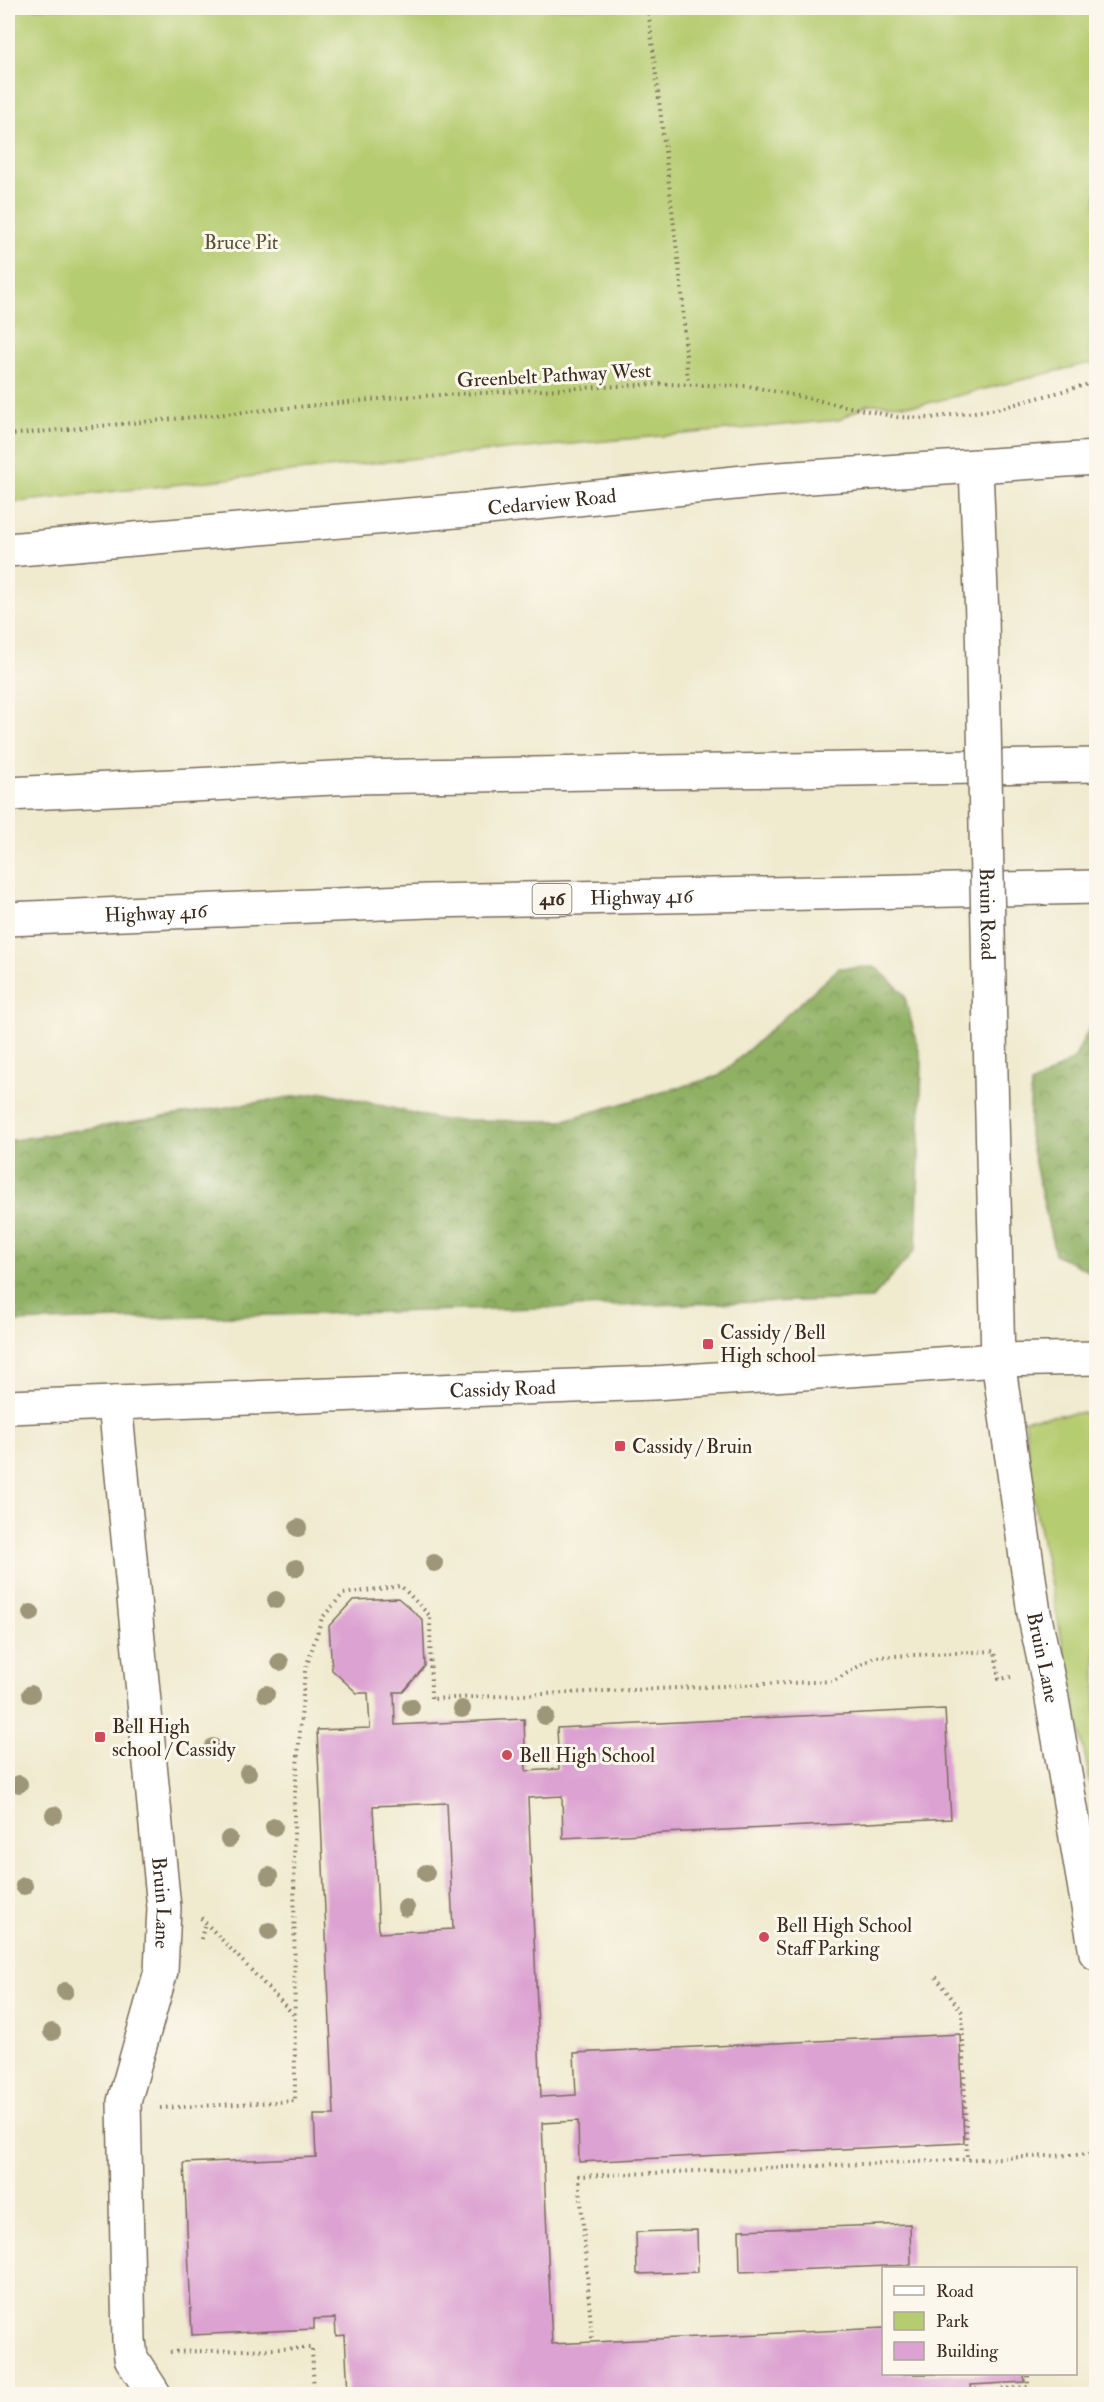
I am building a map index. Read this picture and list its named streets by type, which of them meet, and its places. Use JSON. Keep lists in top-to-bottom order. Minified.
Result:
{"streets":{"main road":["Cedarview Road","Highway 416","416","Bruin Road","Cassidy Road","Bruin Lane"],"path":["Greenbelt Pathway West"]},"crossings":[["Cedarview Road","Bruin Road"],["Bruin Road","Cassidy Road"],["Bruin Road","Bruin Lane"],["Cassidy Road","Bruin Lane"]],"parks":["Bruce Pit"],"places":{"transit":["Cassidy / Bell High school","Cassidy / Bruin","Bell High school / Cassidy"],"other":["Bell High School","Bell High School Staff Parking"]},"legend":["Road","Park","Building"]}
